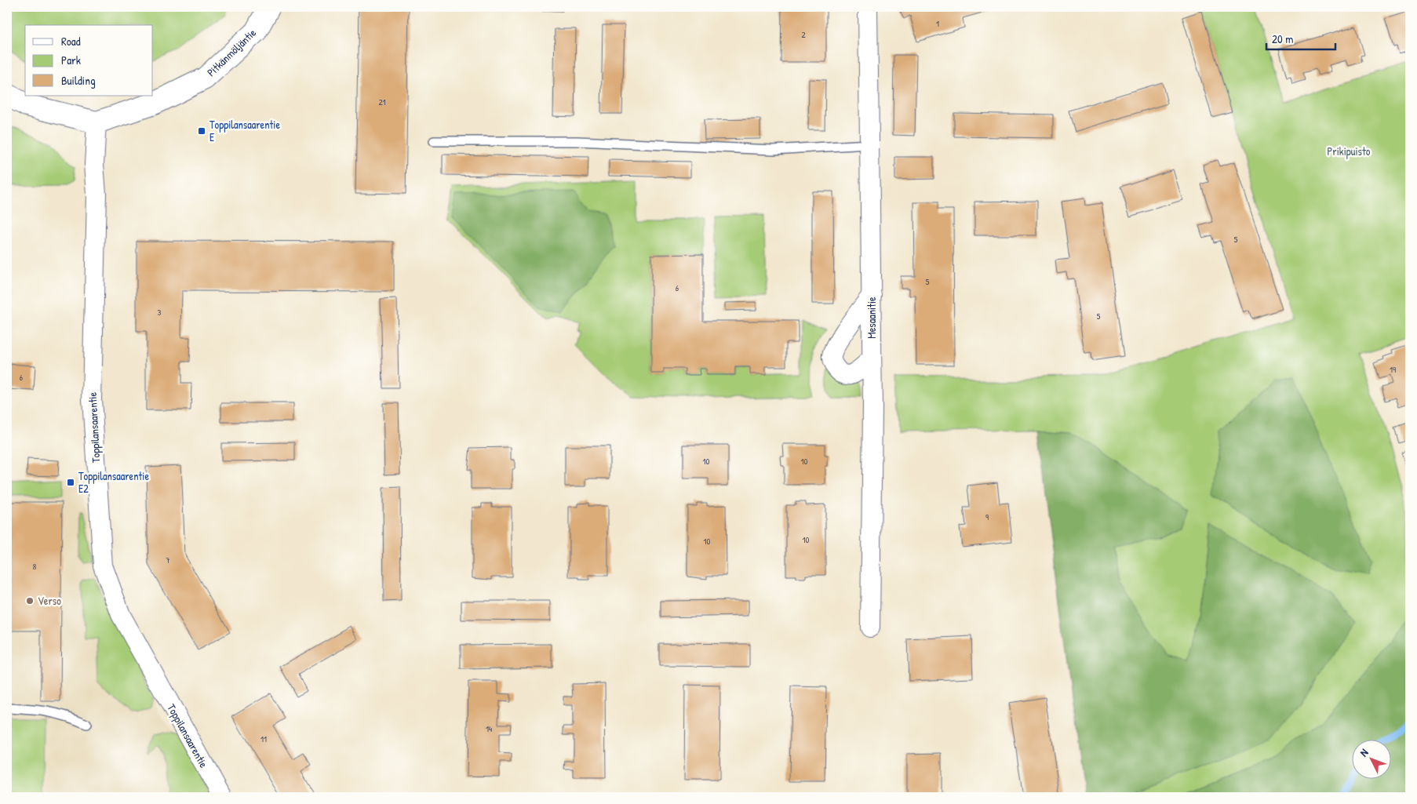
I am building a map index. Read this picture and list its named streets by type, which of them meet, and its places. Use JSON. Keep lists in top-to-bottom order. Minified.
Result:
{"streets":{"street":["Pitkänmöljäntie","Mesaanitie","Toppilansaarentie"]},"crossings":[["Pitkänmöljäntie","Toppilansaarentie"]],"parks":["Prikipuisto"],"places":{"transit":["Toppilansaarentie E","Toppilansaarentie E2"],"other":["Verso"]},"house_numbers":["1","2","21","5","5","6","3","5","19","6","10","10","9","10","10","7","8","14","11"],"legend":["Road","Park","Building"],"scale_bar":"20 m","north":"top left"}
